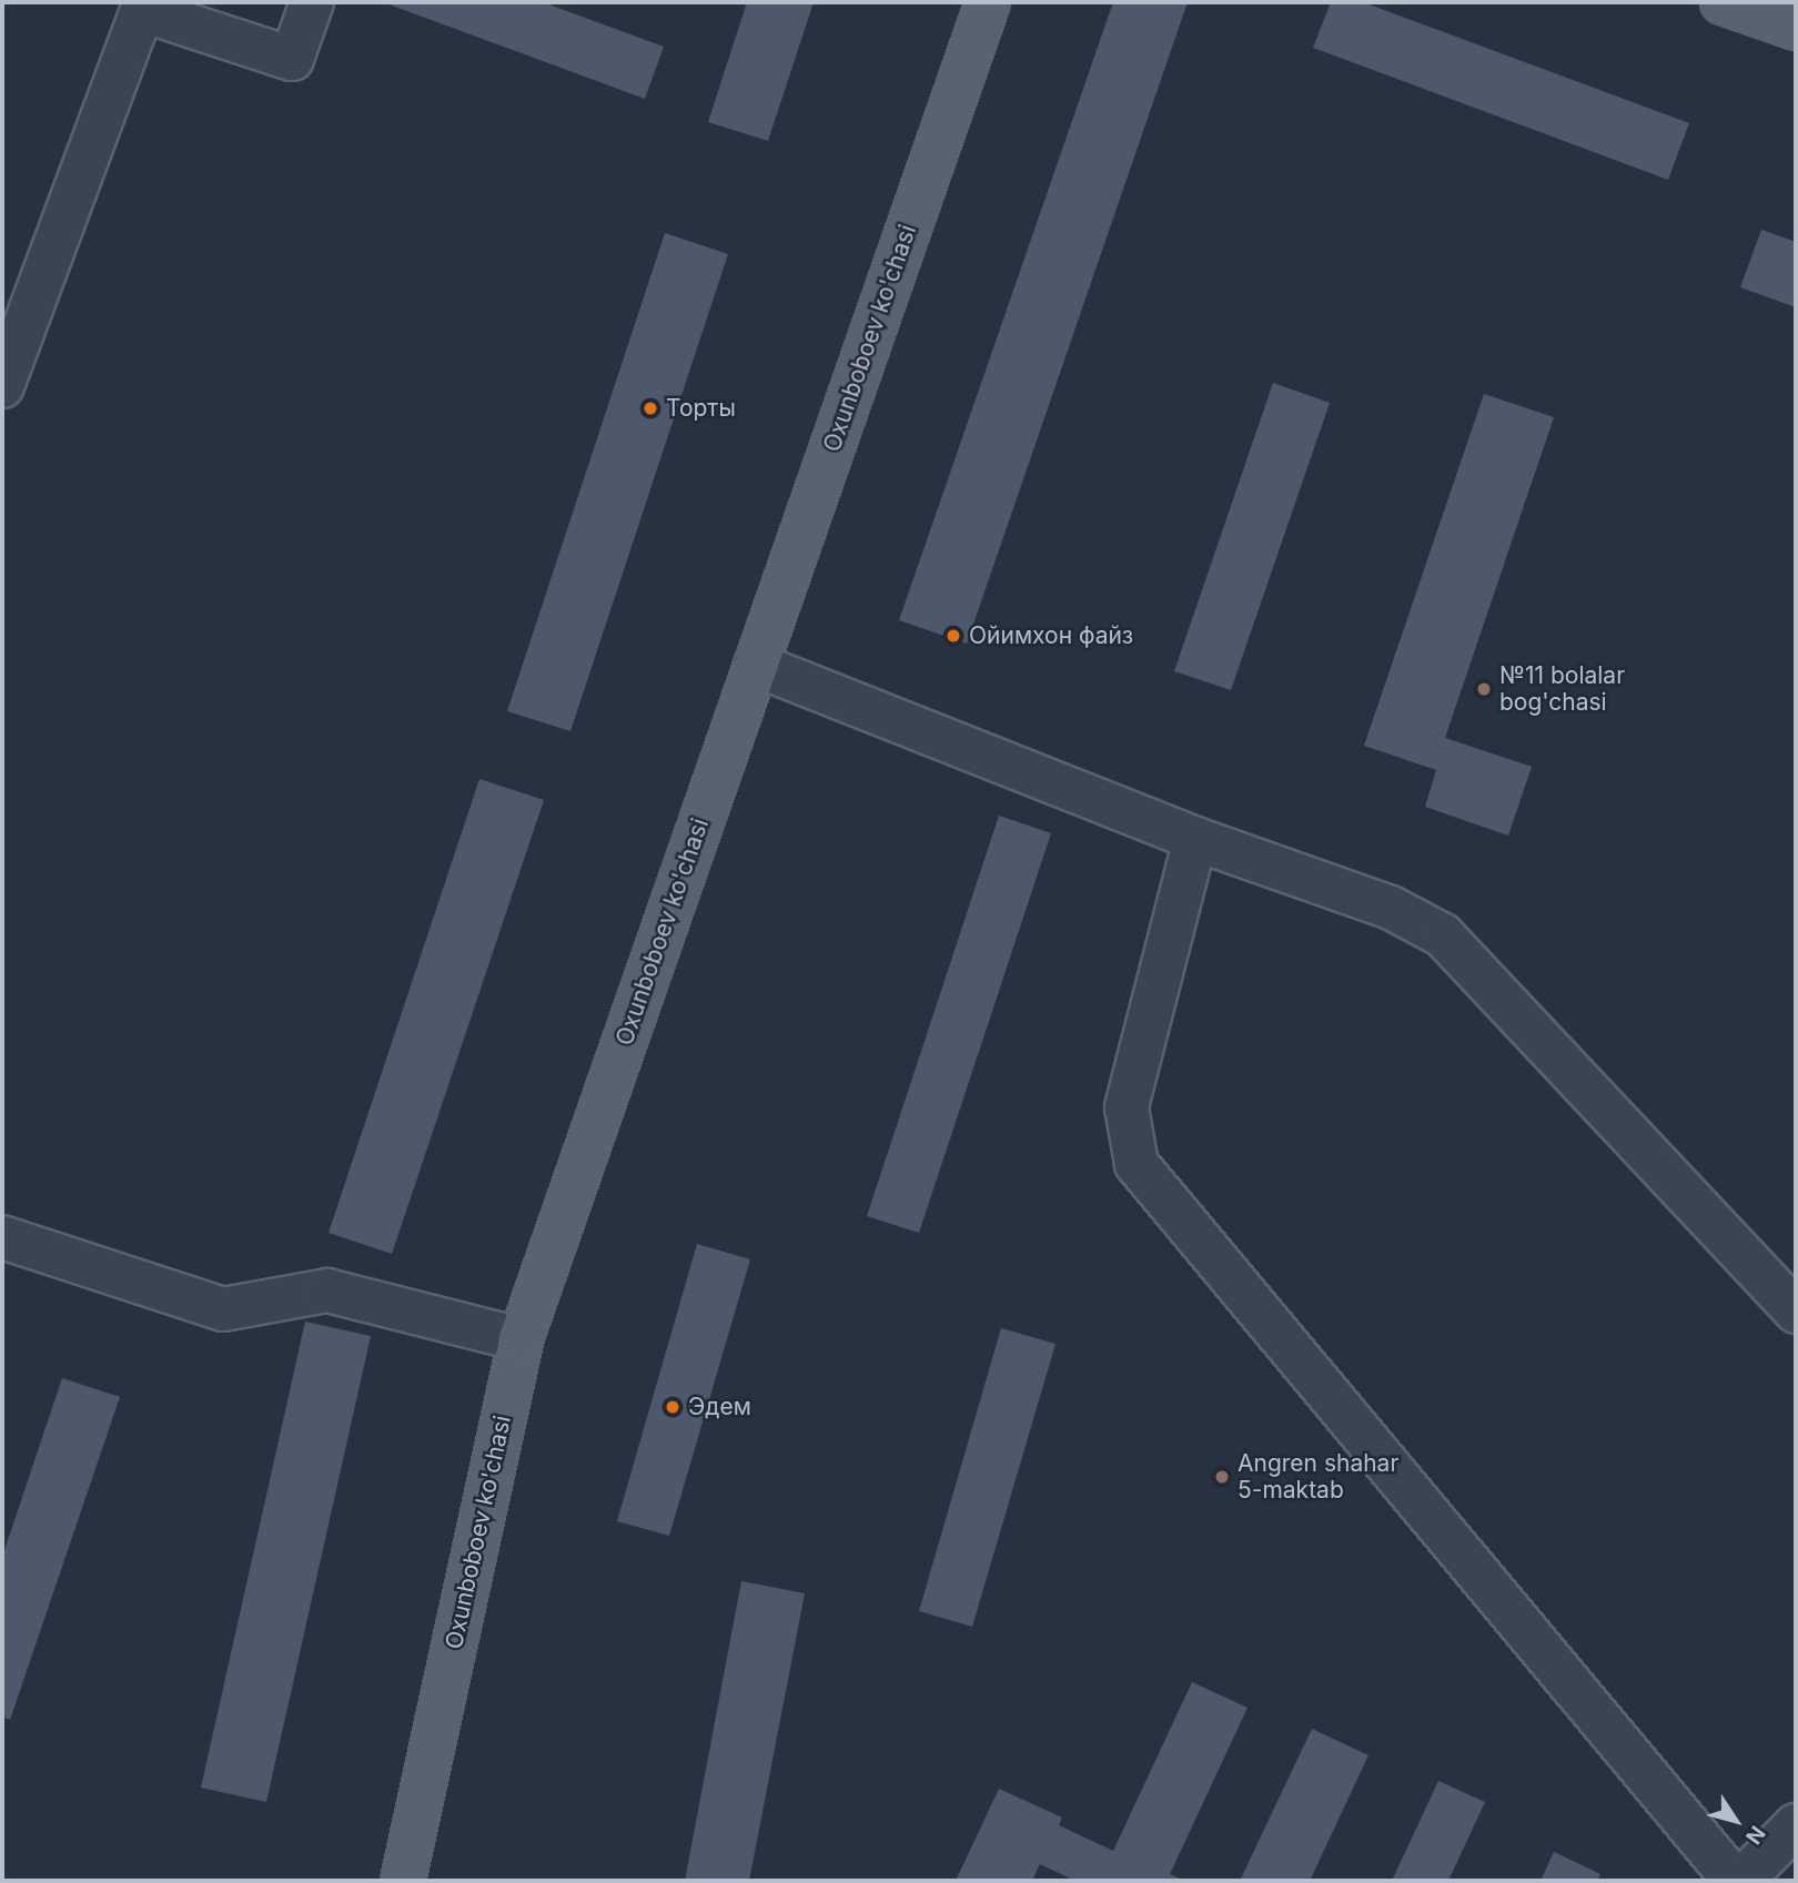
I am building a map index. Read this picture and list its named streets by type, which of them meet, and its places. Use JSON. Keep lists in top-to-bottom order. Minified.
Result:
{"streets":{"main road":["Oxunboboev ko'chasi"]},"places":["Торты","Ойимхон файз","№11 bolalar bog'chasi","Эдем","Angren shahar 5-maktab"],"north":"bottom right"}
